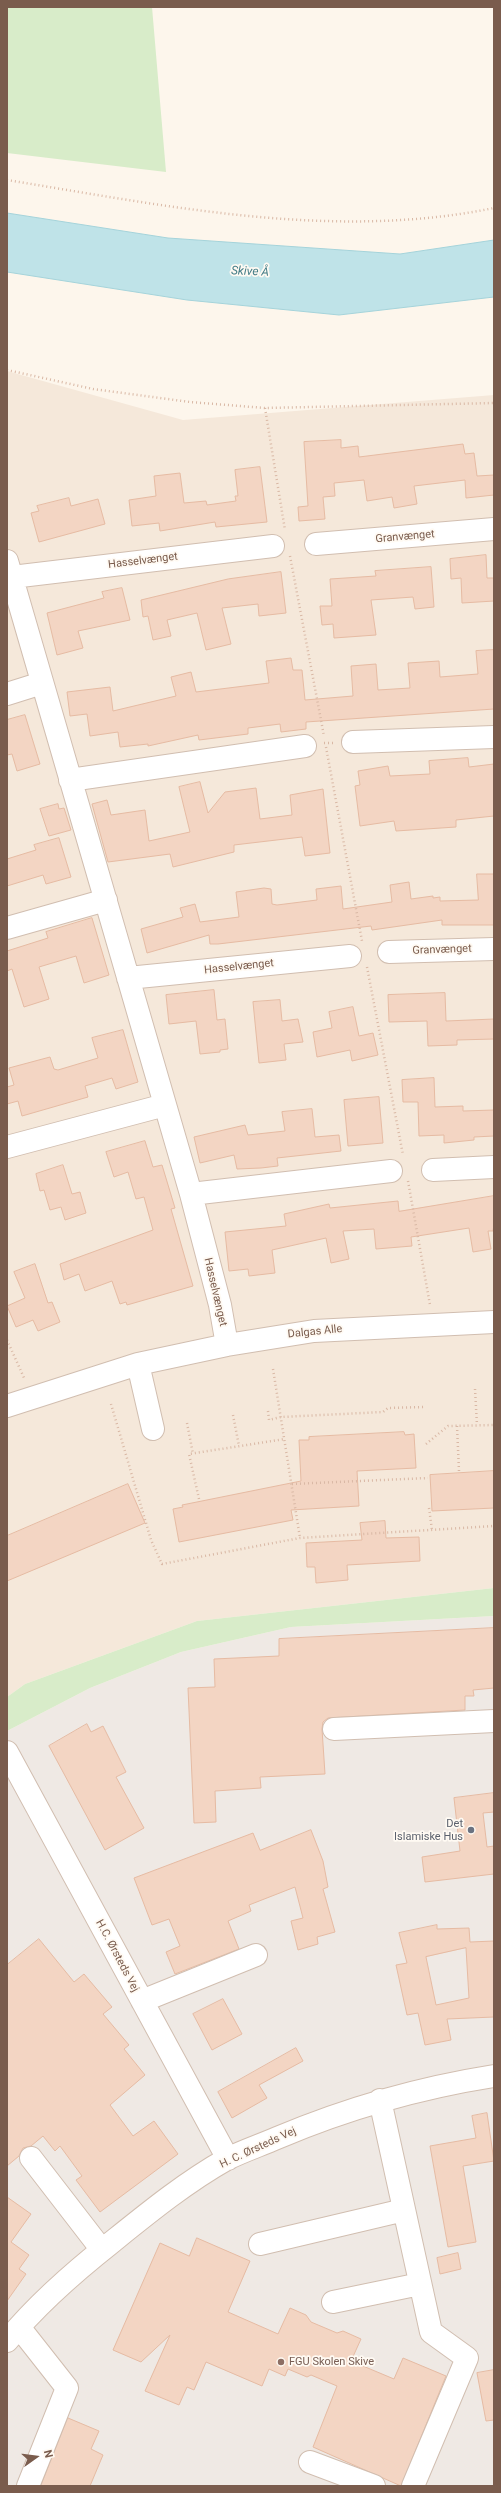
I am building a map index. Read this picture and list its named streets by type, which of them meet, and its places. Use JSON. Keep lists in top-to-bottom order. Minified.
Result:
{"streets":{"street":["Granvænget","Hasselvænget","Dalgas Alle","H.C. Ørsteds Vej","H. C. Ørsteds Vej"]},"crossings":[["Hasselvænget","Dalgas Alle"],["H.C. Ørsteds Vej","H. C. Ørsteds Vej"]],"water":["Skive Å"],"places":["Det Islamiske Hus","FGU Skolen Skive"],"north":"right"}
